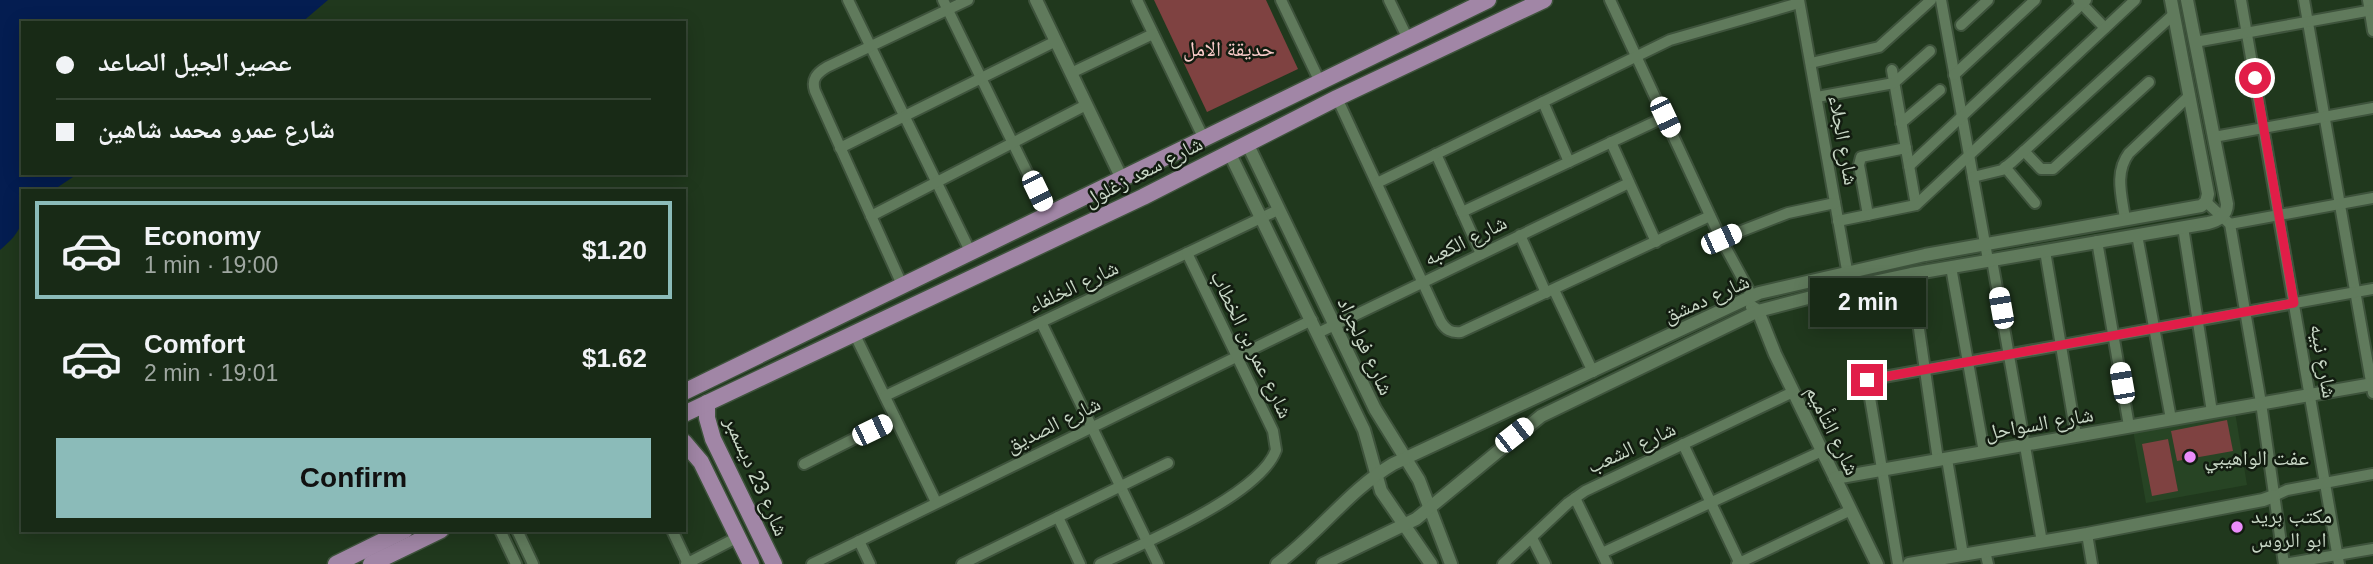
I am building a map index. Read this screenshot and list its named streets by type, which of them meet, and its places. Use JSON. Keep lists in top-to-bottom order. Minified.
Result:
{"streets":{"main road":["شارع سعد زغلول","شارع 23 ديسمبر"],"street":["شارع الجلاء","شارع الكعبه","شارع الخلفاء","شارع دمشق","شارع عمر بن الخطاب","شارع فولجراد","شارع نبيه","شارع السواحل","شارع الصديق","شارع التأميم","شارع الشعب"]},"crossings":[["شارع الجلاء","شارع دمشق"],["شارع سعد زغلول","شارع فولجراد"],["شارع سعد زغلول","شارع 23 ديسمبر"],["شارع الكعبه","شارع فولجراد"],["شارع الخلفاء","شارع عمر بن الخطاب"],["شارع الخلفاء","شارع فولجراد"],["شارع دمشق","شارع فولجراد"],["شارع دمشق","شارع التأميم"],["شارع عمر بن الخطاب","شارع الصديق"],["شارع فولجراد","شارع الصديق"],["شارع نبيه","شارع السواحل"],["شارع السواحل","شارع التأميم"],["شارع التأميم","شارع الشعب"]],"parks":["حديقة الامل"],"places":["عفت الواهيبي","مكتب بريد ابو الروس"],"page":{"banner":["عصير الجيل الصاعد","شارع عمرو محمد شاهين"],"list":[{"name":"Economy","note":"1 min · 19:00","value":"$1.20"},{"name":"Comfort","note":"2 min · 19:01","value":"$1.62"}],"bubble":"2 min","buttons":"Confirm"}}
